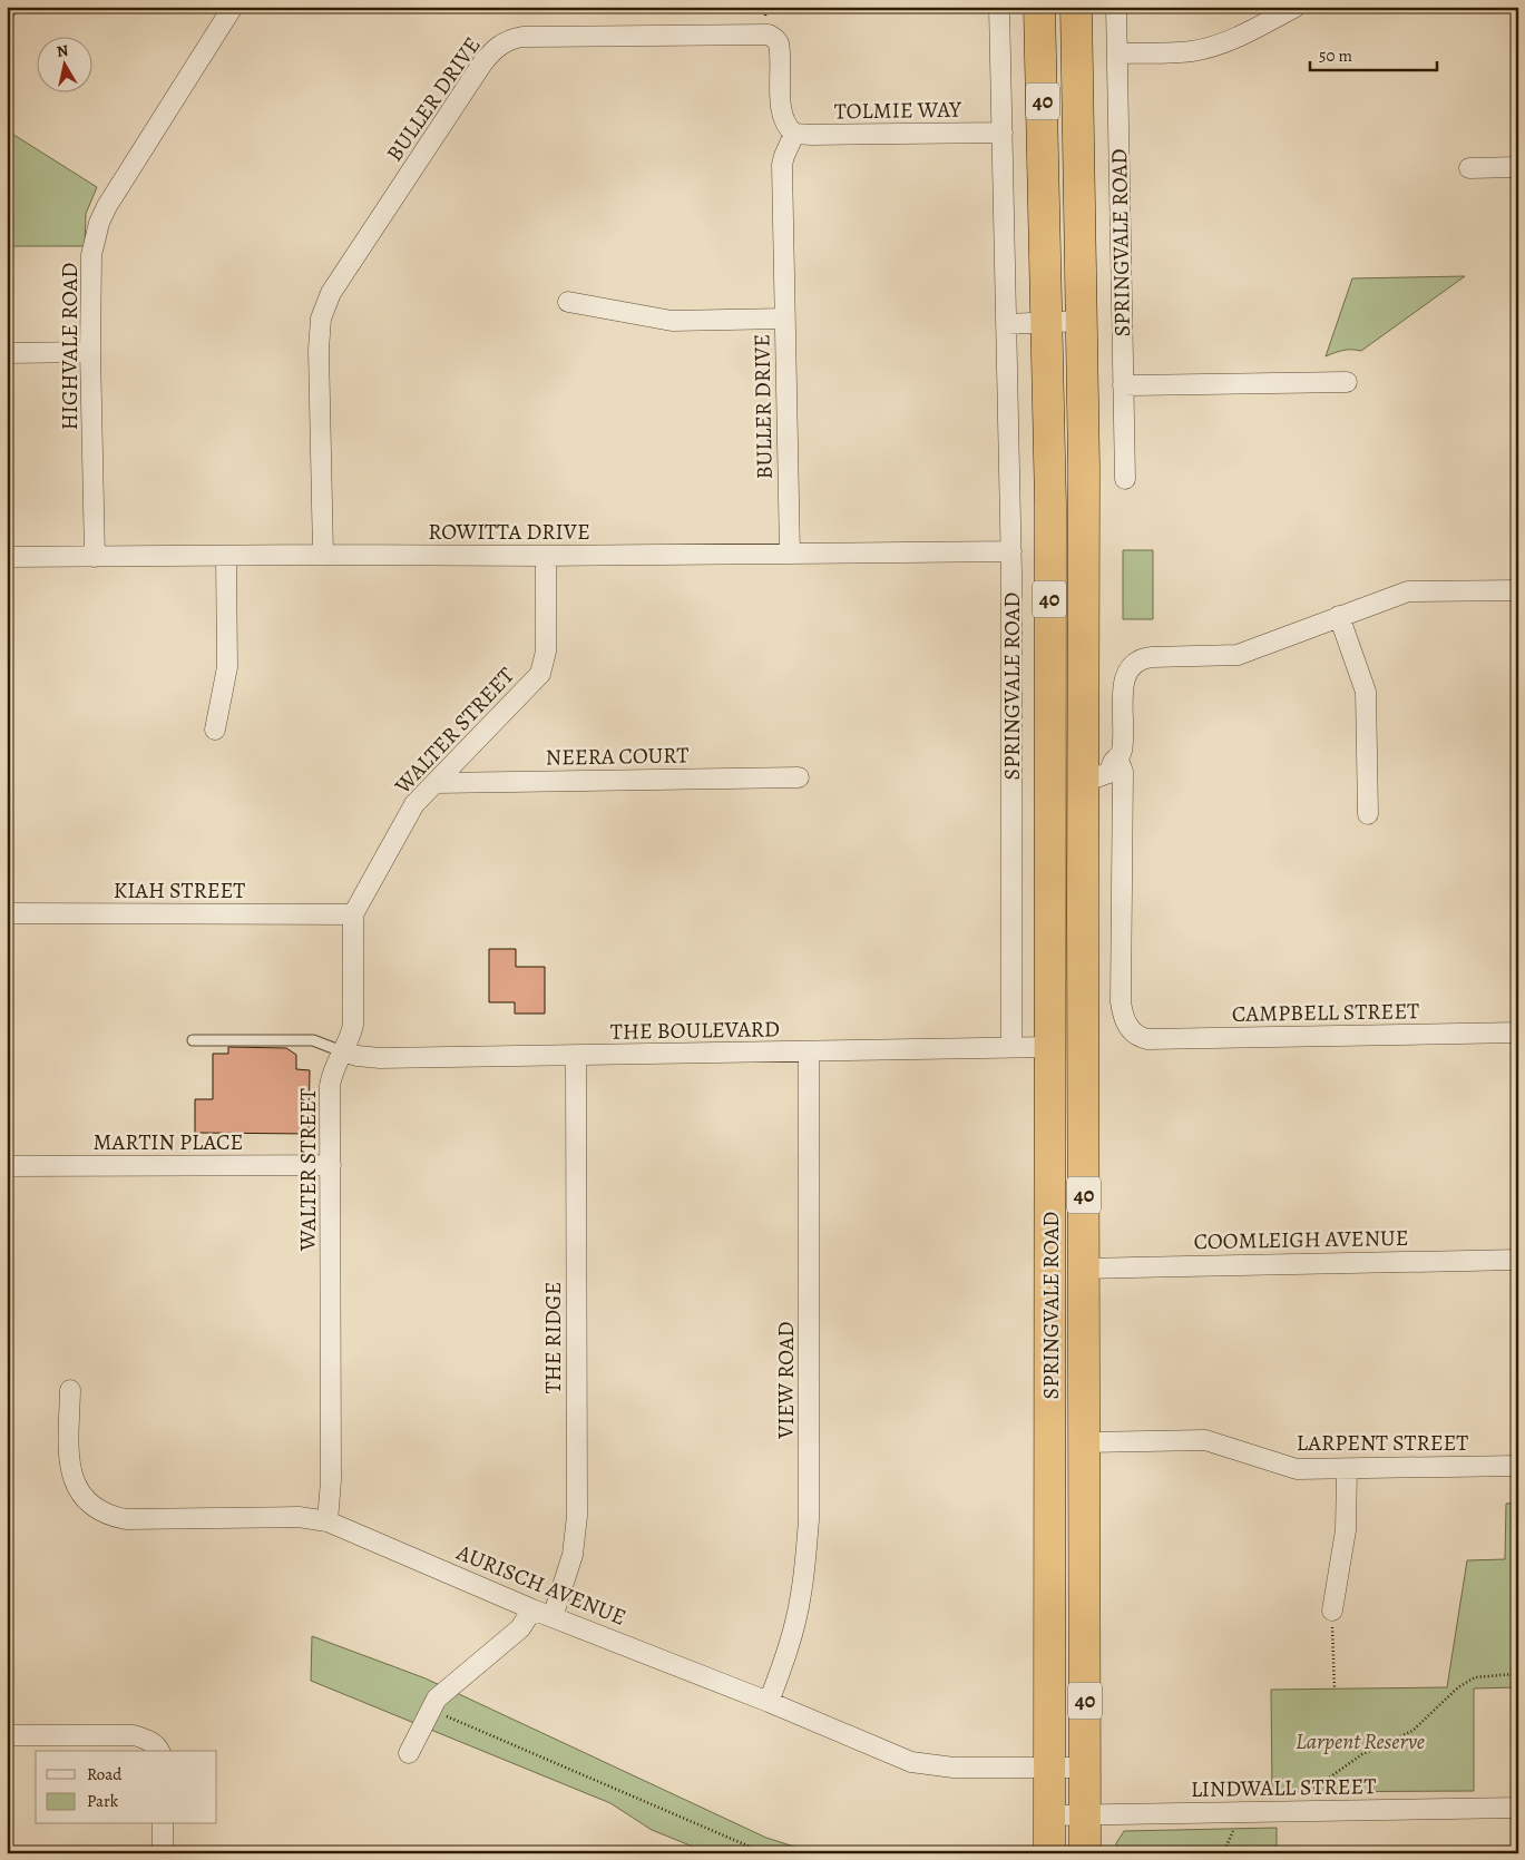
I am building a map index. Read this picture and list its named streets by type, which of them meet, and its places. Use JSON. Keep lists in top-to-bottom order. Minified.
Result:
{"streets":{"highway":["40","SPRINGVALE ROAD"],"street":["BULLER DRIVE","TOLMIE WAY","HIGHVALE ROAD","ROWITTA DRIVE","WALTER STREET","NEERA COURT","KIAH STREET","CAMPBELL STREET","THE BOULEVARD","MARTIN PLACE","COOMLEIGH AVENUE","THE RIDGE","VIEW ROAD","LARPENT STREET","AURISCH AVENUE","LINDWALL STREET"]},"crossings":[["BULLER DRIVE","TOLMIE WAY"],["BULLER DRIVE","ROWITTA DRIVE"],["TOLMIE WAY","SPRINGVALE ROAD"],["SPRINGVALE ROAD","ROWITTA DRIVE"],["SPRINGVALE ROAD","CAMPBELL STREET"],["SPRINGVALE ROAD","THE BOULEVARD"],["SPRINGVALE ROAD","COOMLEIGH AVENUE"],["SPRINGVALE ROAD","LARPENT STREET"],["SPRINGVALE ROAD","AURISCH AVENUE"],["SPRINGVALE ROAD","LINDWALL STREET"],["HIGHVALE ROAD","ROWITTA DRIVE"],["ROWITTA DRIVE","WALTER STREET"],["WALTER STREET","NEERA COURT"],["WALTER STREET","KIAH STREET"],["WALTER STREET","THE BOULEVARD"],["WALTER STREET","MARTIN PLACE"],["WALTER STREET","AURISCH AVENUE"],["THE BOULEVARD","THE RIDGE"],["THE BOULEVARD","VIEW ROAD"],["THE RIDGE","AURISCH AVENUE"],["VIEW ROAD","AURISCH AVENUE"]],"parks":["Larpent Reserve"],"legend":["Road","Park"],"scale_bar":"50 m","north":"top"}
